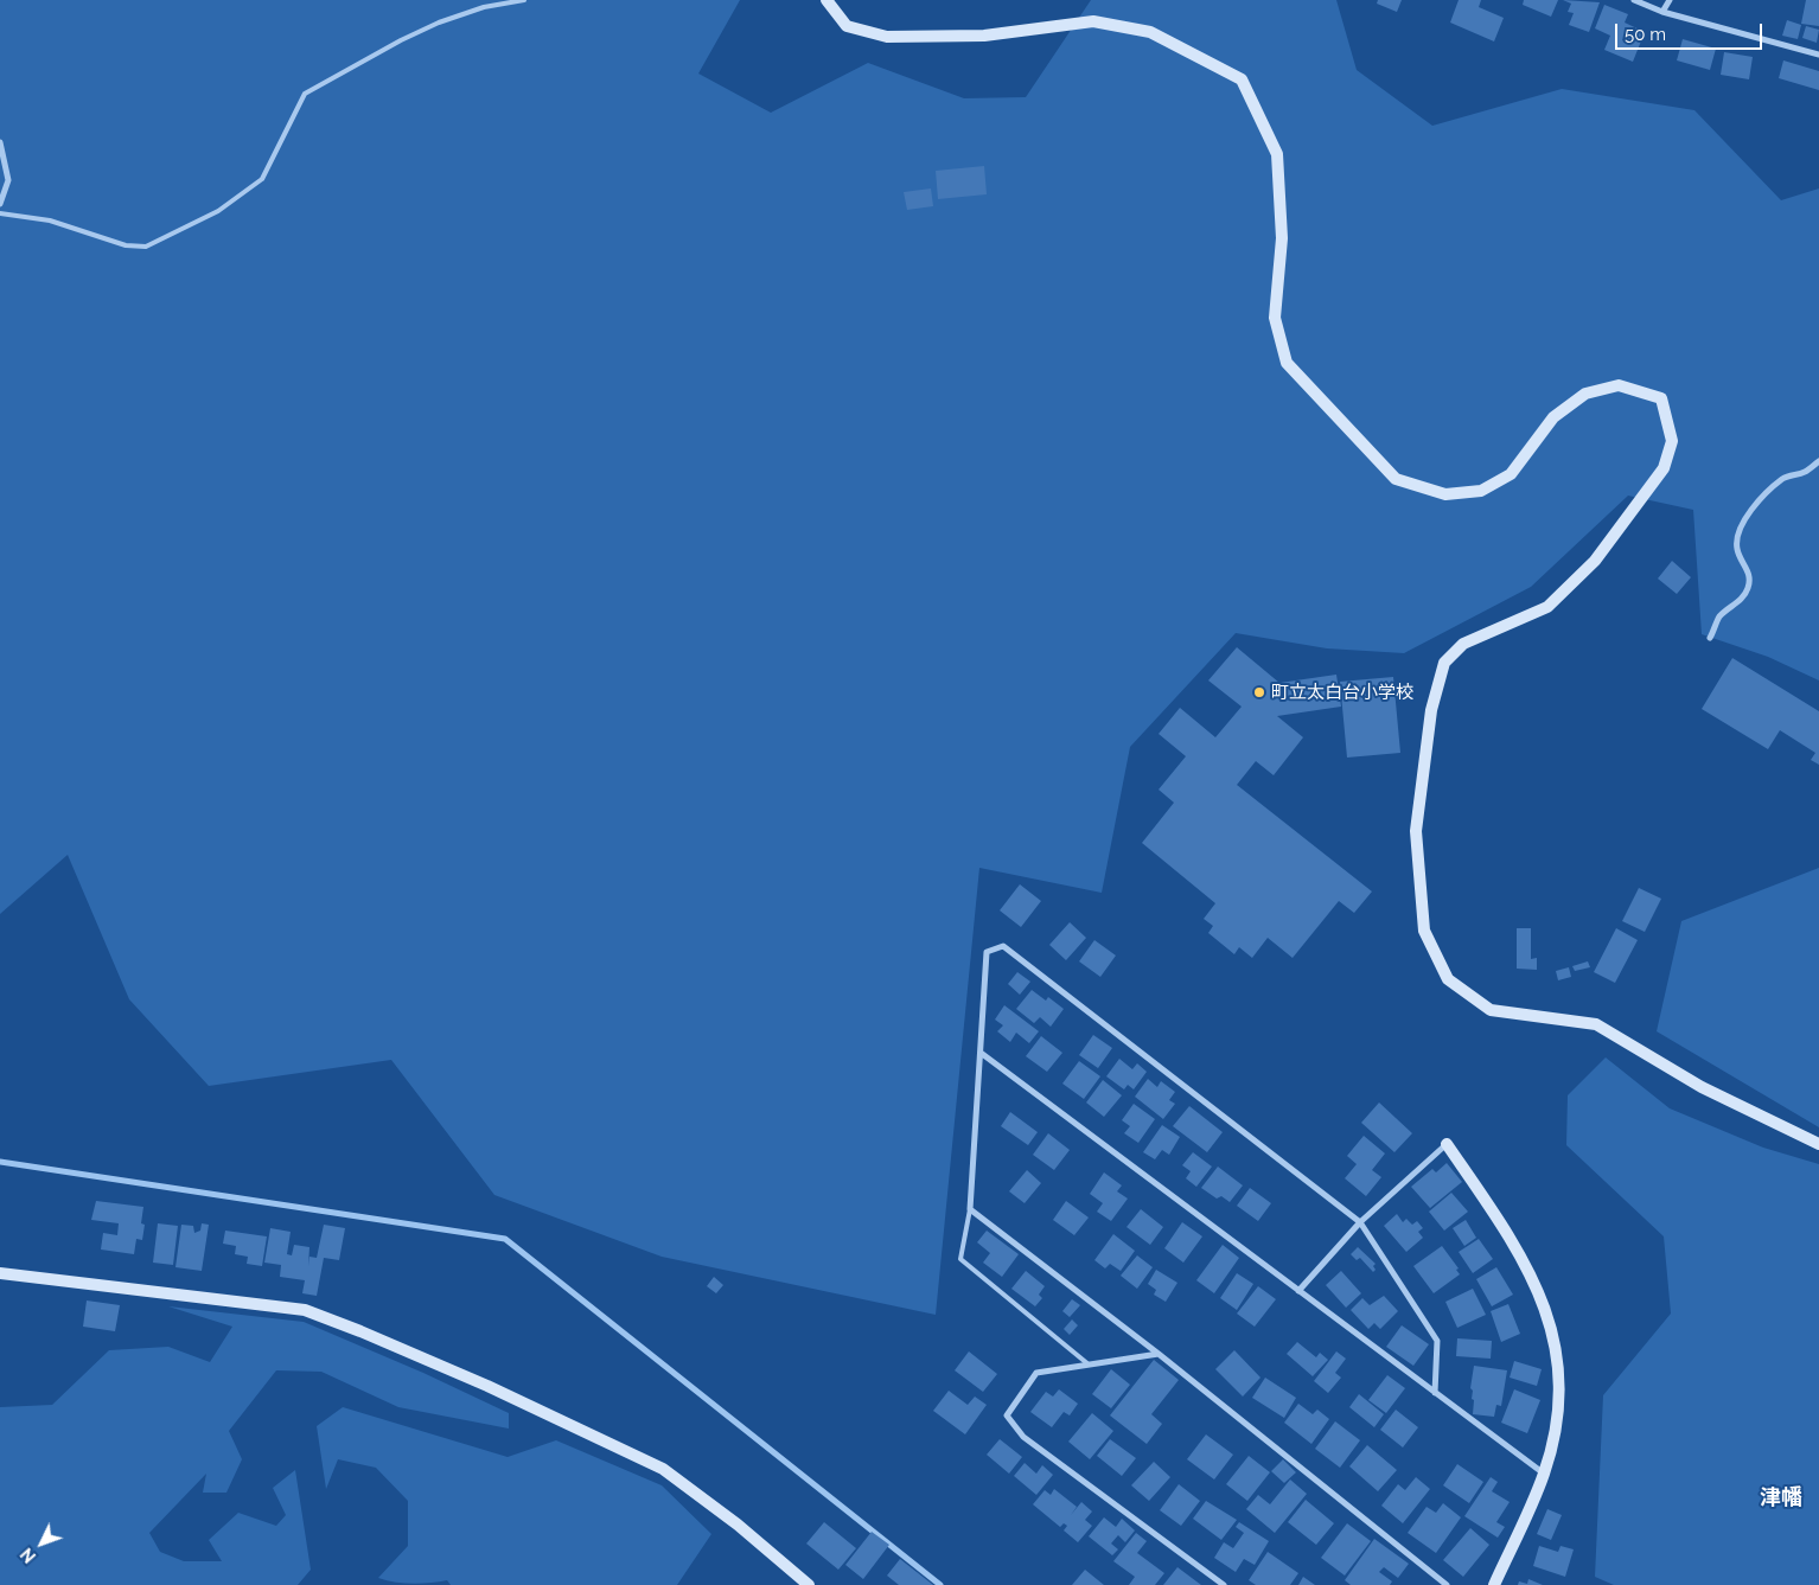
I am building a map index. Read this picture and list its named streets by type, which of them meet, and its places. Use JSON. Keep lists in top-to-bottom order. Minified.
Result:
{"districts":["津幡"],"places":["町立太白台小学校"],"scale_bar":"50 m","north":"bottom left"}
